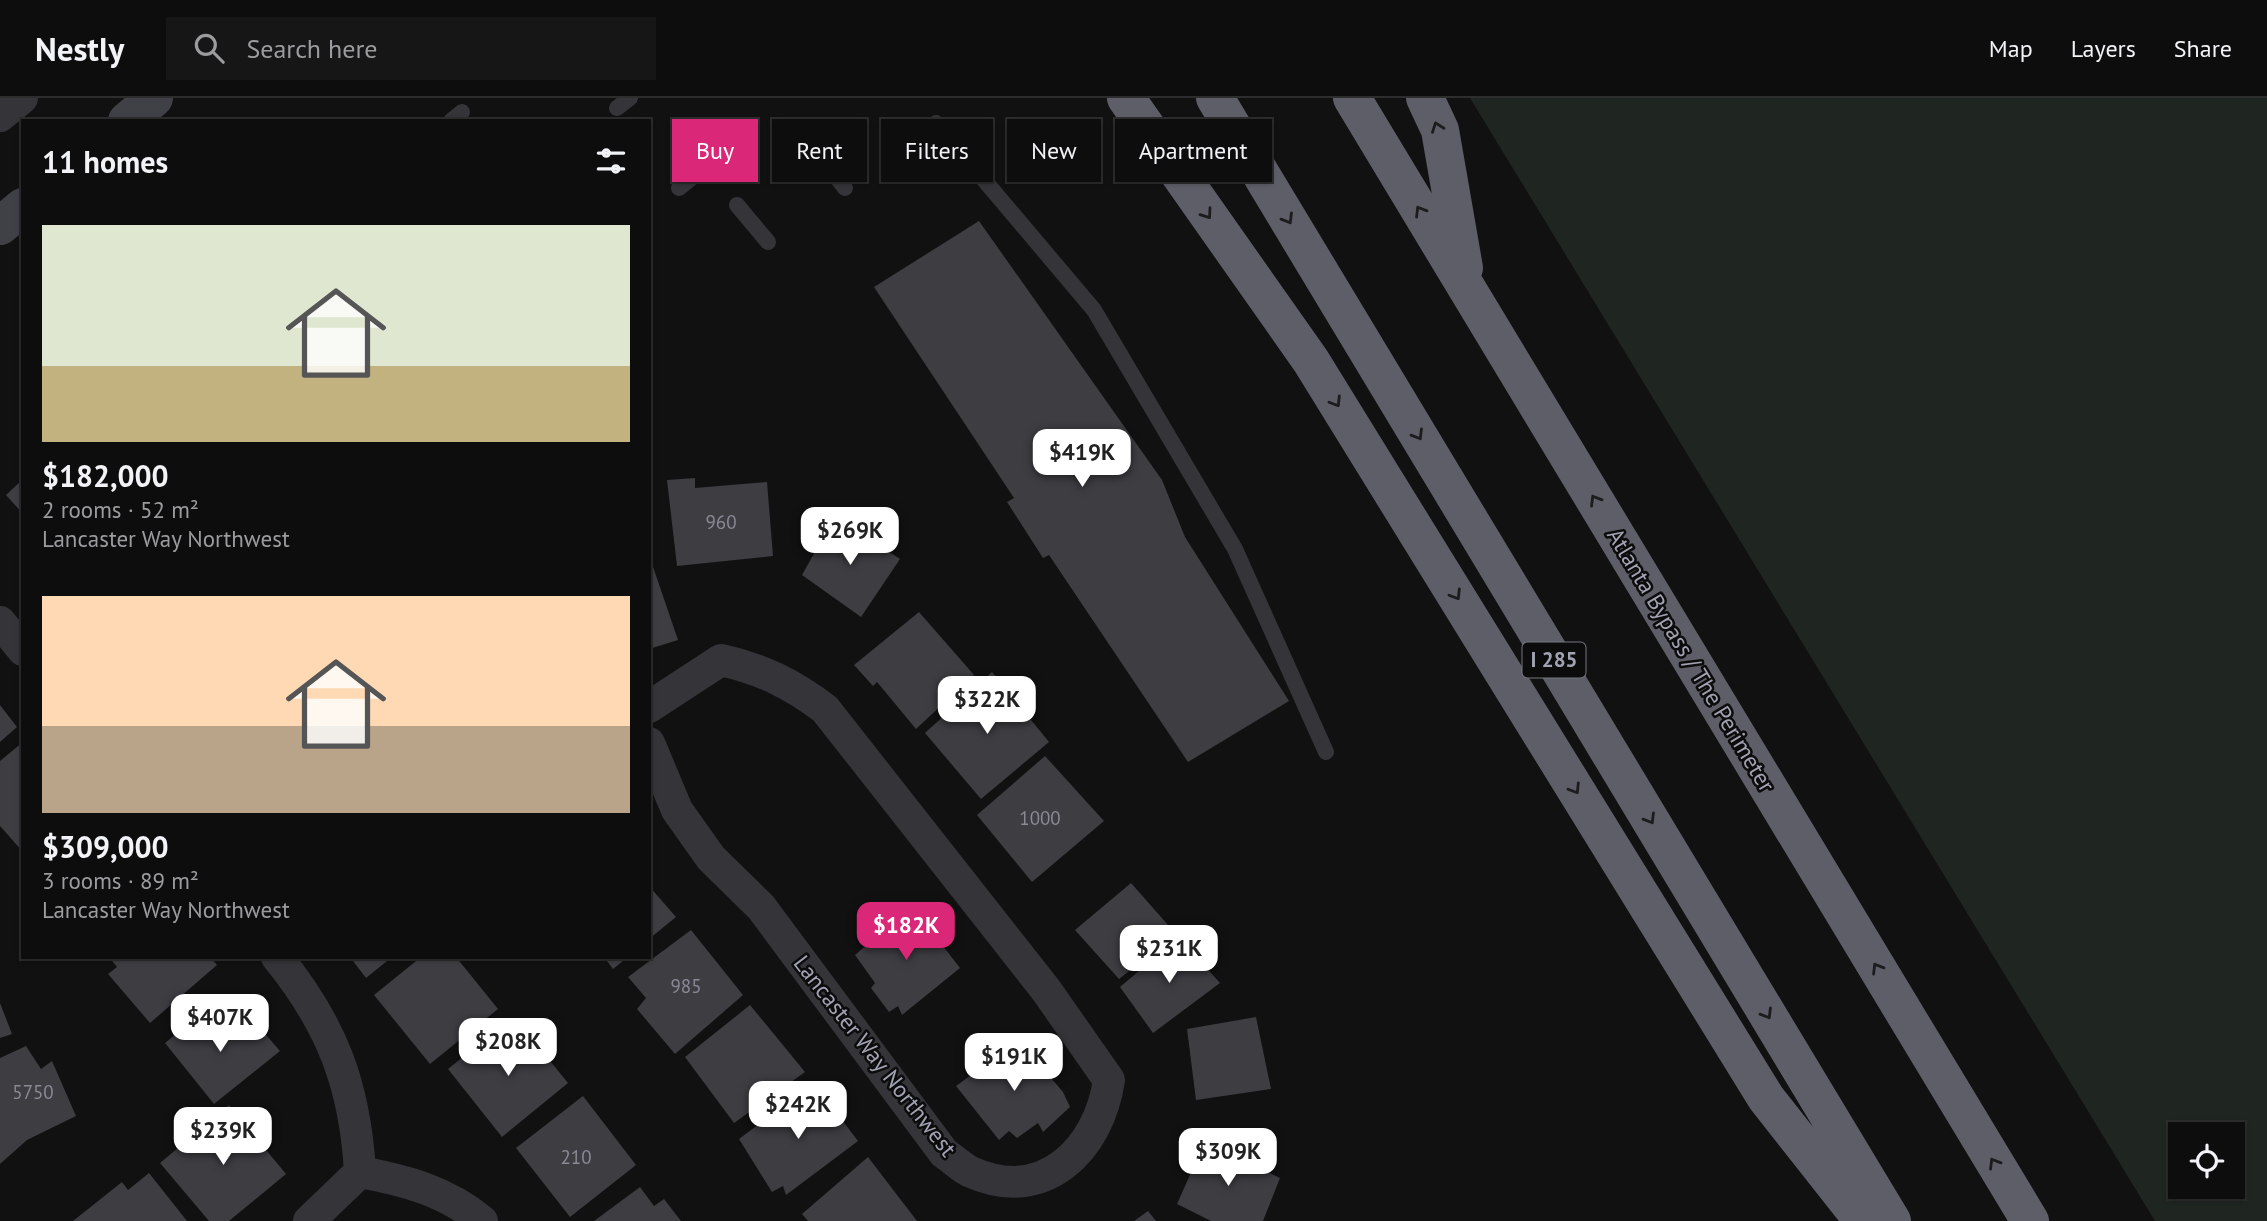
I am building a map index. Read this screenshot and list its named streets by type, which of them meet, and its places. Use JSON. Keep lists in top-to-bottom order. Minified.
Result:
{"streets":{"highway":["I 285","Atlanta Bypass / The Perimeter"],"street":["Lancaster Way Northwest"]},"house_numbers":["960","1000","985","5750","210"],"page":{"header":"Nestly","search":"Search here","nav":["Map","Layers","Share"],"chip":["Buy","Rent","Filters","New","Apartment"],"heading":"11 homes","list":[{"name":"$182,000","note":"2 rooms · 52 m² · Lancaster Way Northwest"},{"name":"$309,000","note":"3 rooms · 89 m² · Lancaster Way Northwest"}],"price":["$419K","$269K","$322K","$182K","$231K","$407K","$208K","$191K","$242K","$239K","$309K"]}}
